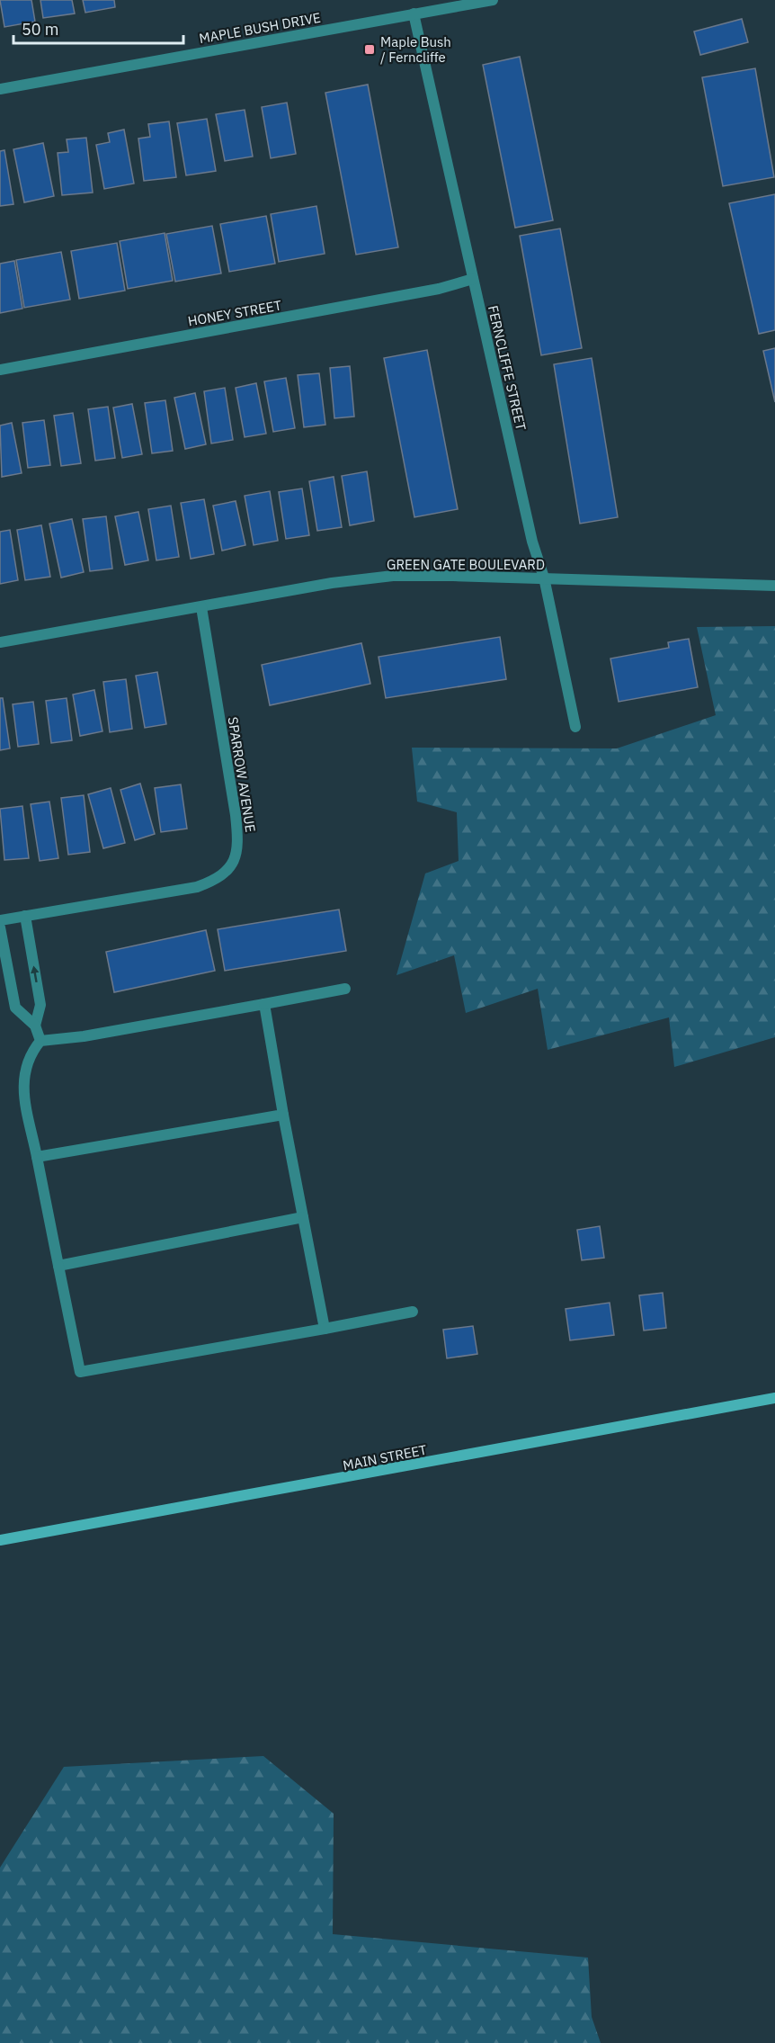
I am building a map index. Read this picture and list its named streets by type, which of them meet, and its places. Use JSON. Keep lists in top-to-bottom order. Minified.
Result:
{"streets":{"main road":["MAIN STREET"],"street":["MAPLE BUSH DRIVE","HONEY STREET","FERNCLIFFE STREET","GREEN GATE BOULEVARD","SPARROW AVENUE"]},"crossings":[["MAPLE BUSH DRIVE","FERNCLIFFE STREET"],["HONEY STREET","FERNCLIFFE STREET"],["FERNCLIFFE STREET","GREEN GATE BOULEVARD"],["GREEN GATE BOULEVARD","SPARROW AVENUE"]],"places":{"transit":["Maple Bush / Ferncliffe"]},"scale_bar":"50 m"}
